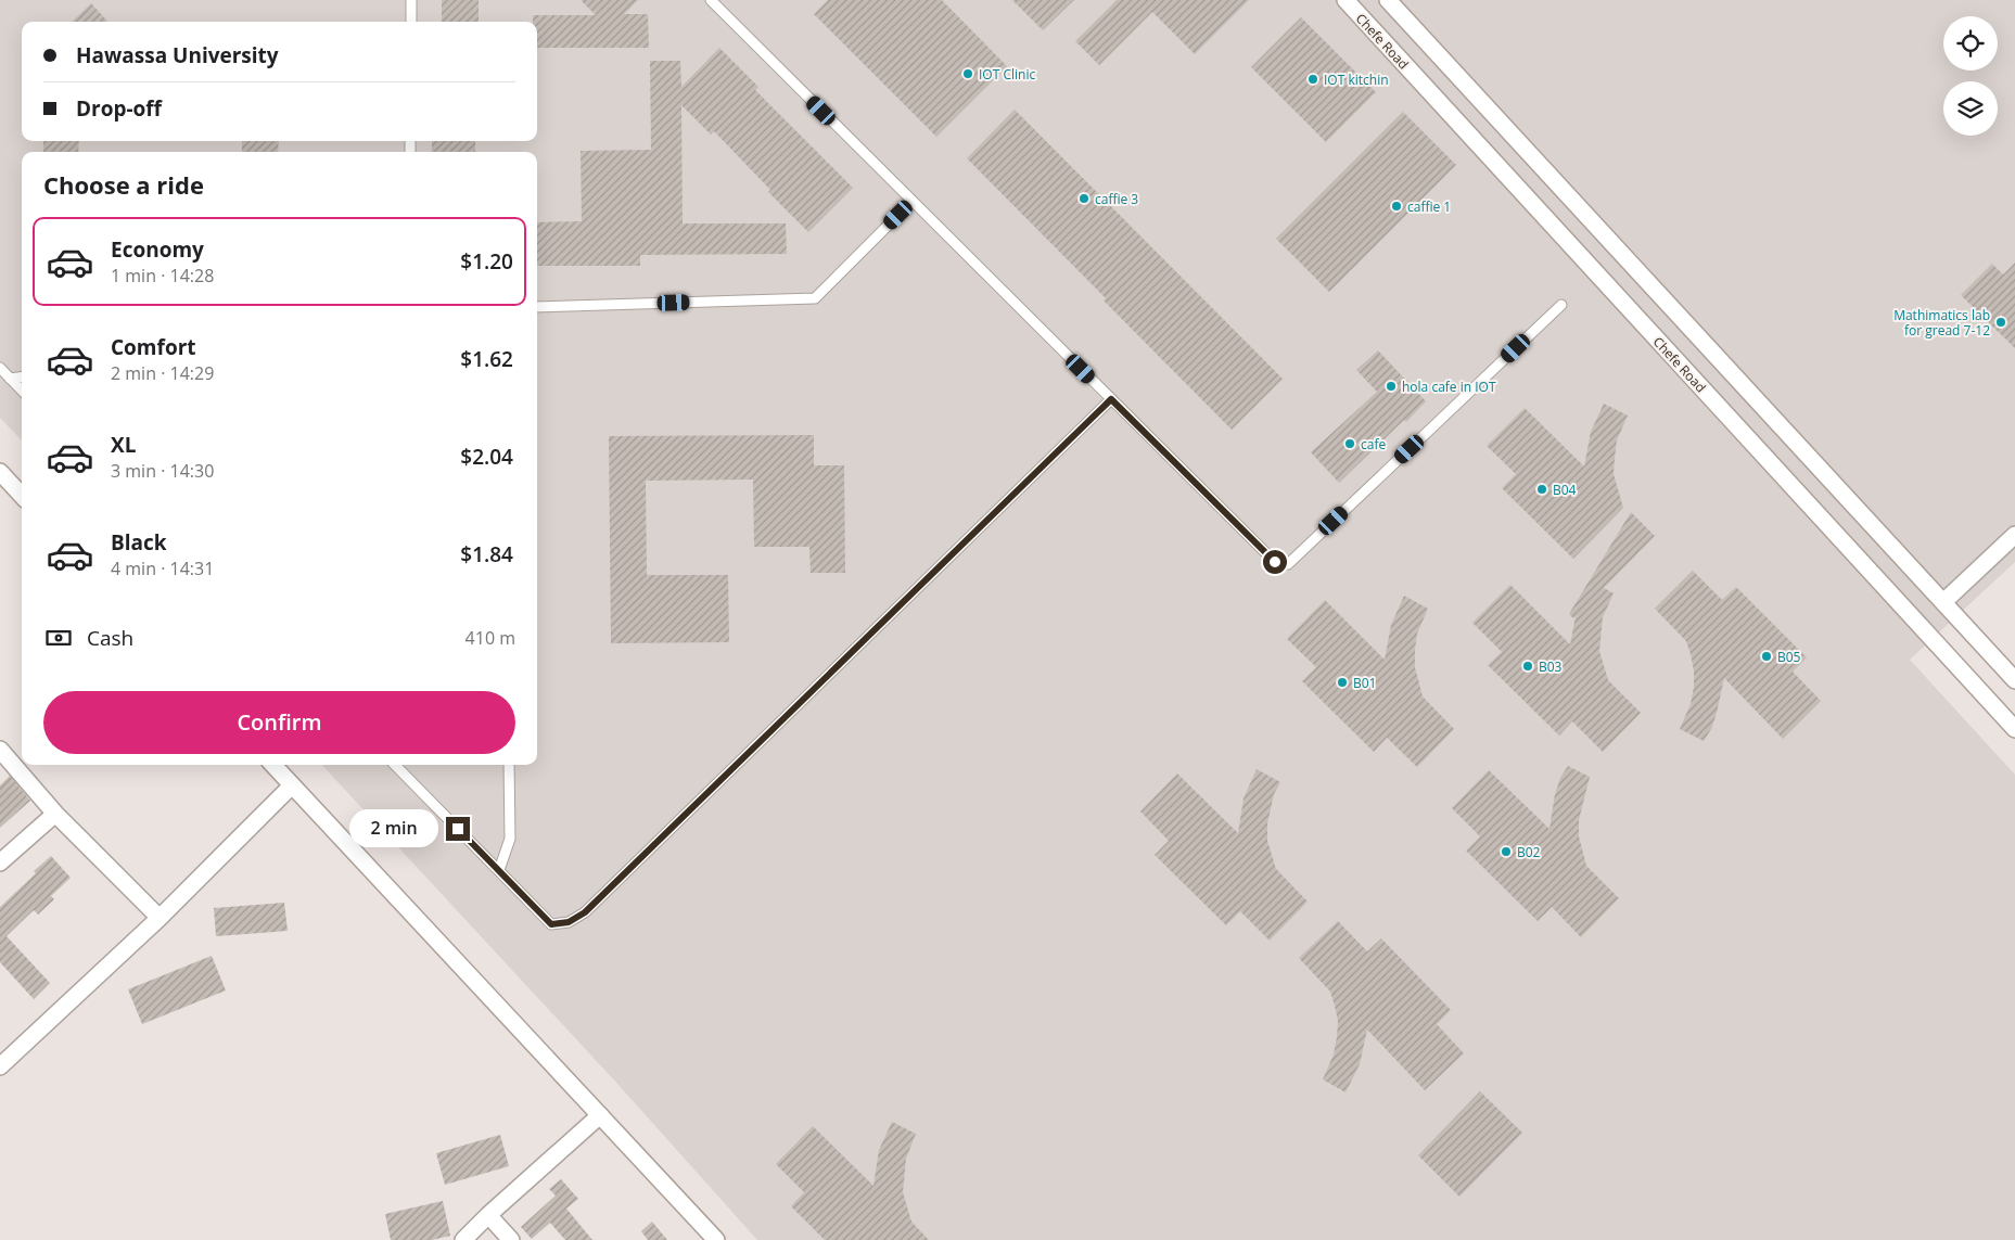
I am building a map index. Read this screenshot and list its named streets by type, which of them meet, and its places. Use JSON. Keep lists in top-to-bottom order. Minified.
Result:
{"streets":{"street":["Chefe Road"]},"places":["IOT Clinic","IOT kitchin","caffie 3","caffie 1","Mathimatics lab for gread 7-12","hola cafe in IOT","cafe","B04","B05","B03","B01","B02"],"page":{"banner":["Hawassa University","Drop-off"],"heading":"Choose a ride","list":[{"name":"Economy","note":"1 min · 14:28","value":"$1.20"},{"name":"Comfort","note":"2 min · 14:29","value":"$1.62"},{"name":"XL","note":"3 min · 14:30","value":"$2.04"},{"name":"Black","note":"4 min · 14:31","value":"$1.84"}],"pay":["Cash","410 m"],"buttons":"Confirm","bubble":"2 min"}}
